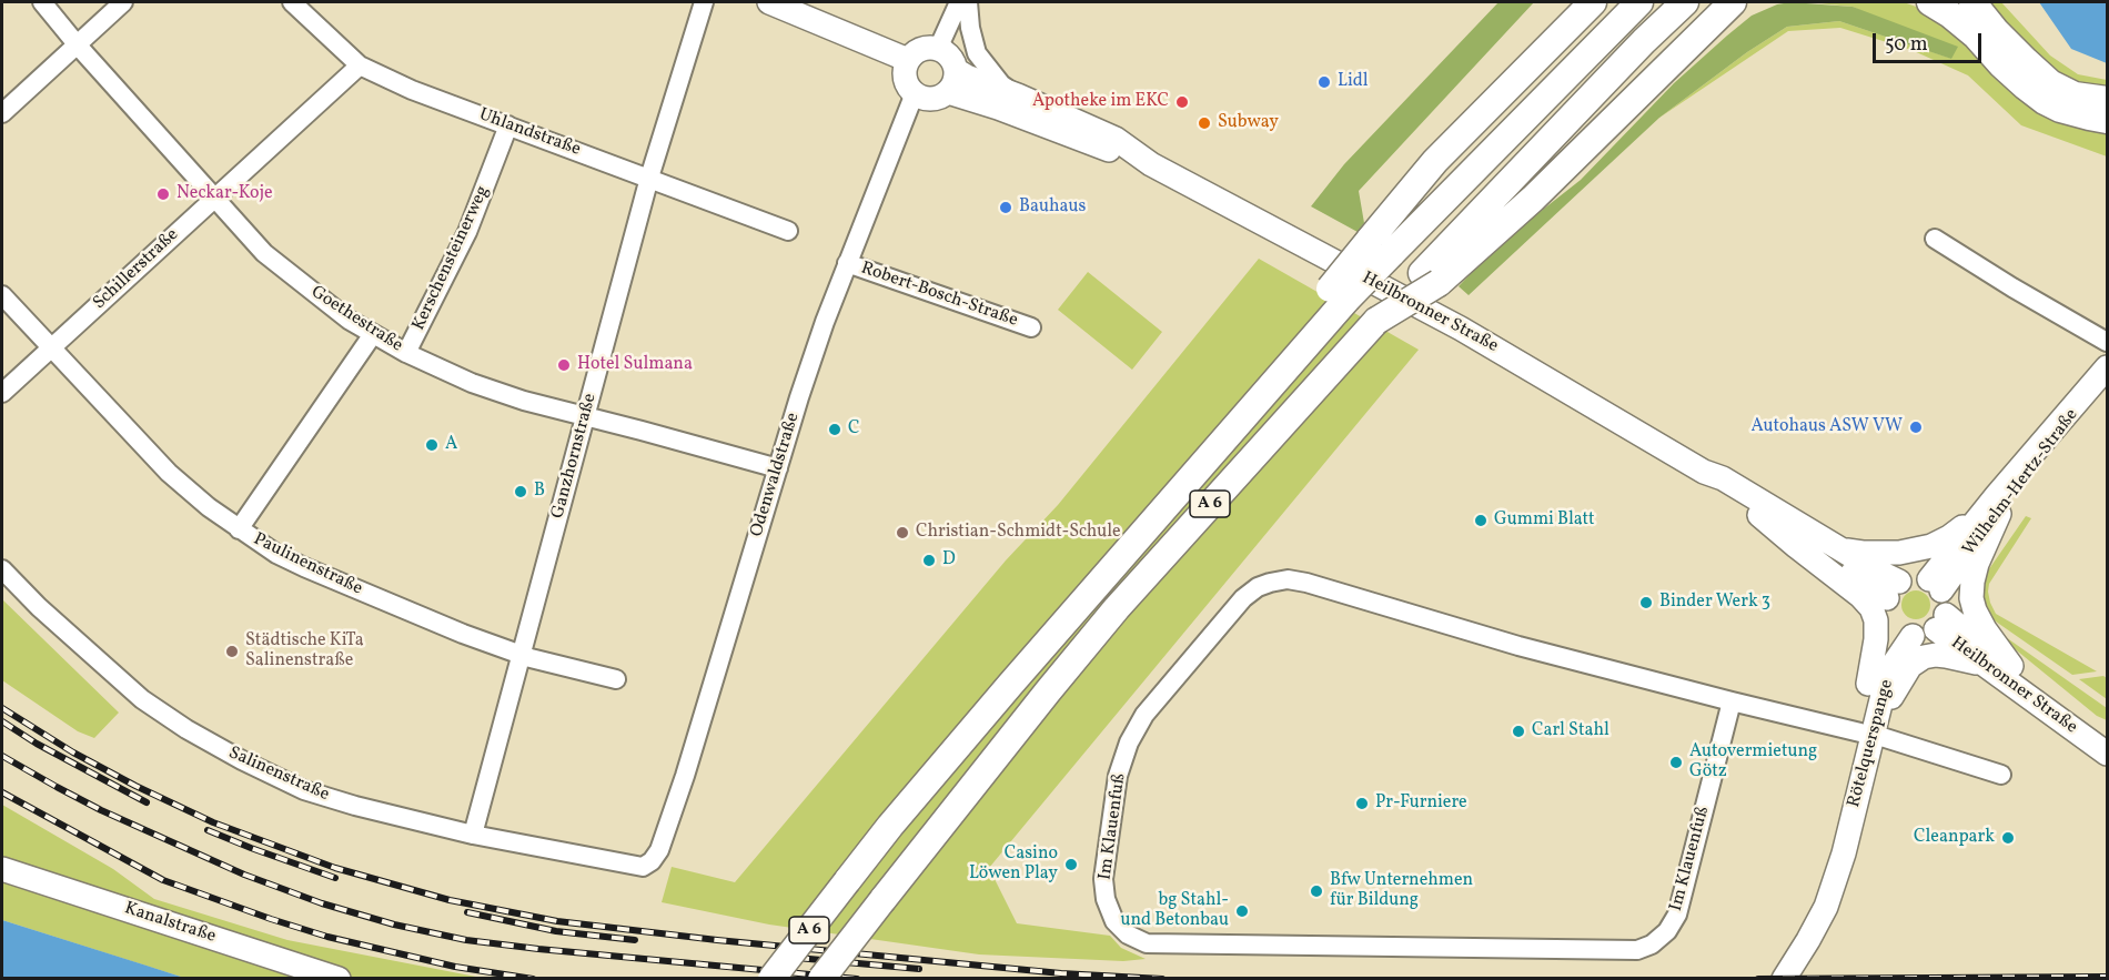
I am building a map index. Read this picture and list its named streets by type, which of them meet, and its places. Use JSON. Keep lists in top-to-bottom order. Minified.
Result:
{"streets":{"highway":["A 6"],"main road":["Heilbronner Straße","Wilhelm-Hertz-Straße","Rötelquerspange","Kanalstraße"],"street":["Uhlandstraße","Kerschensteinerweg","Schillerstraße","Robert-Bosch-Straße","Goethestraße","Ganzhornstraße","Odenwaldstraße","Paulinenstraße","Salinenstraße","Im Klauenfuß"]},"crossings":[["Uhlandstraße","Kerschensteinerweg"],["Uhlandstraße","Schillerstraße"],["Uhlandstraße","Ganzhornstraße"],["Kerschensteinerweg","Goethestraße"],["Schillerstraße","Goethestraße"],["Schillerstraße","Paulinenstraße"],["Robert-Bosch-Straße","Odenwaldstraße"],["Heilbronner Straße","Odenwaldstraße"],["Heilbronner Straße","Wilhelm-Hertz-Straße"],["Heilbronner Straße","Rötelquerspange"],["Goethestraße","Ganzhornstraße"],["Goethestraße","Odenwaldstraße"],["Ganzhornstraße","Paulinenstraße"],["Ganzhornstraße","Salinenstraße"],["Odenwaldstraße","Salinenstraße"],["Wilhelm-Hertz-Straße","Rötelquerspange"],["Rötelquerspange","Im Klauenfuß"]],"places":["Lidl","Apotheke im EKC","Subway","Neckar-Koje","Bauhaus","Hotel Sulmana","Autohaus ASW VW","C","A","B","Gummi Blatt","Christian-Schmidt-Schule","D","Binder Werk 3","Städtische KiTa Salinenstraße","Carl Stahl","Autovermietung Götz","Pr-Furniere","Cleanpark","Casino Löwen Play","Bfw Unternehmen für Bildung","bg Stahl- und Betonbau"],"scale_bar":"50 m"}
